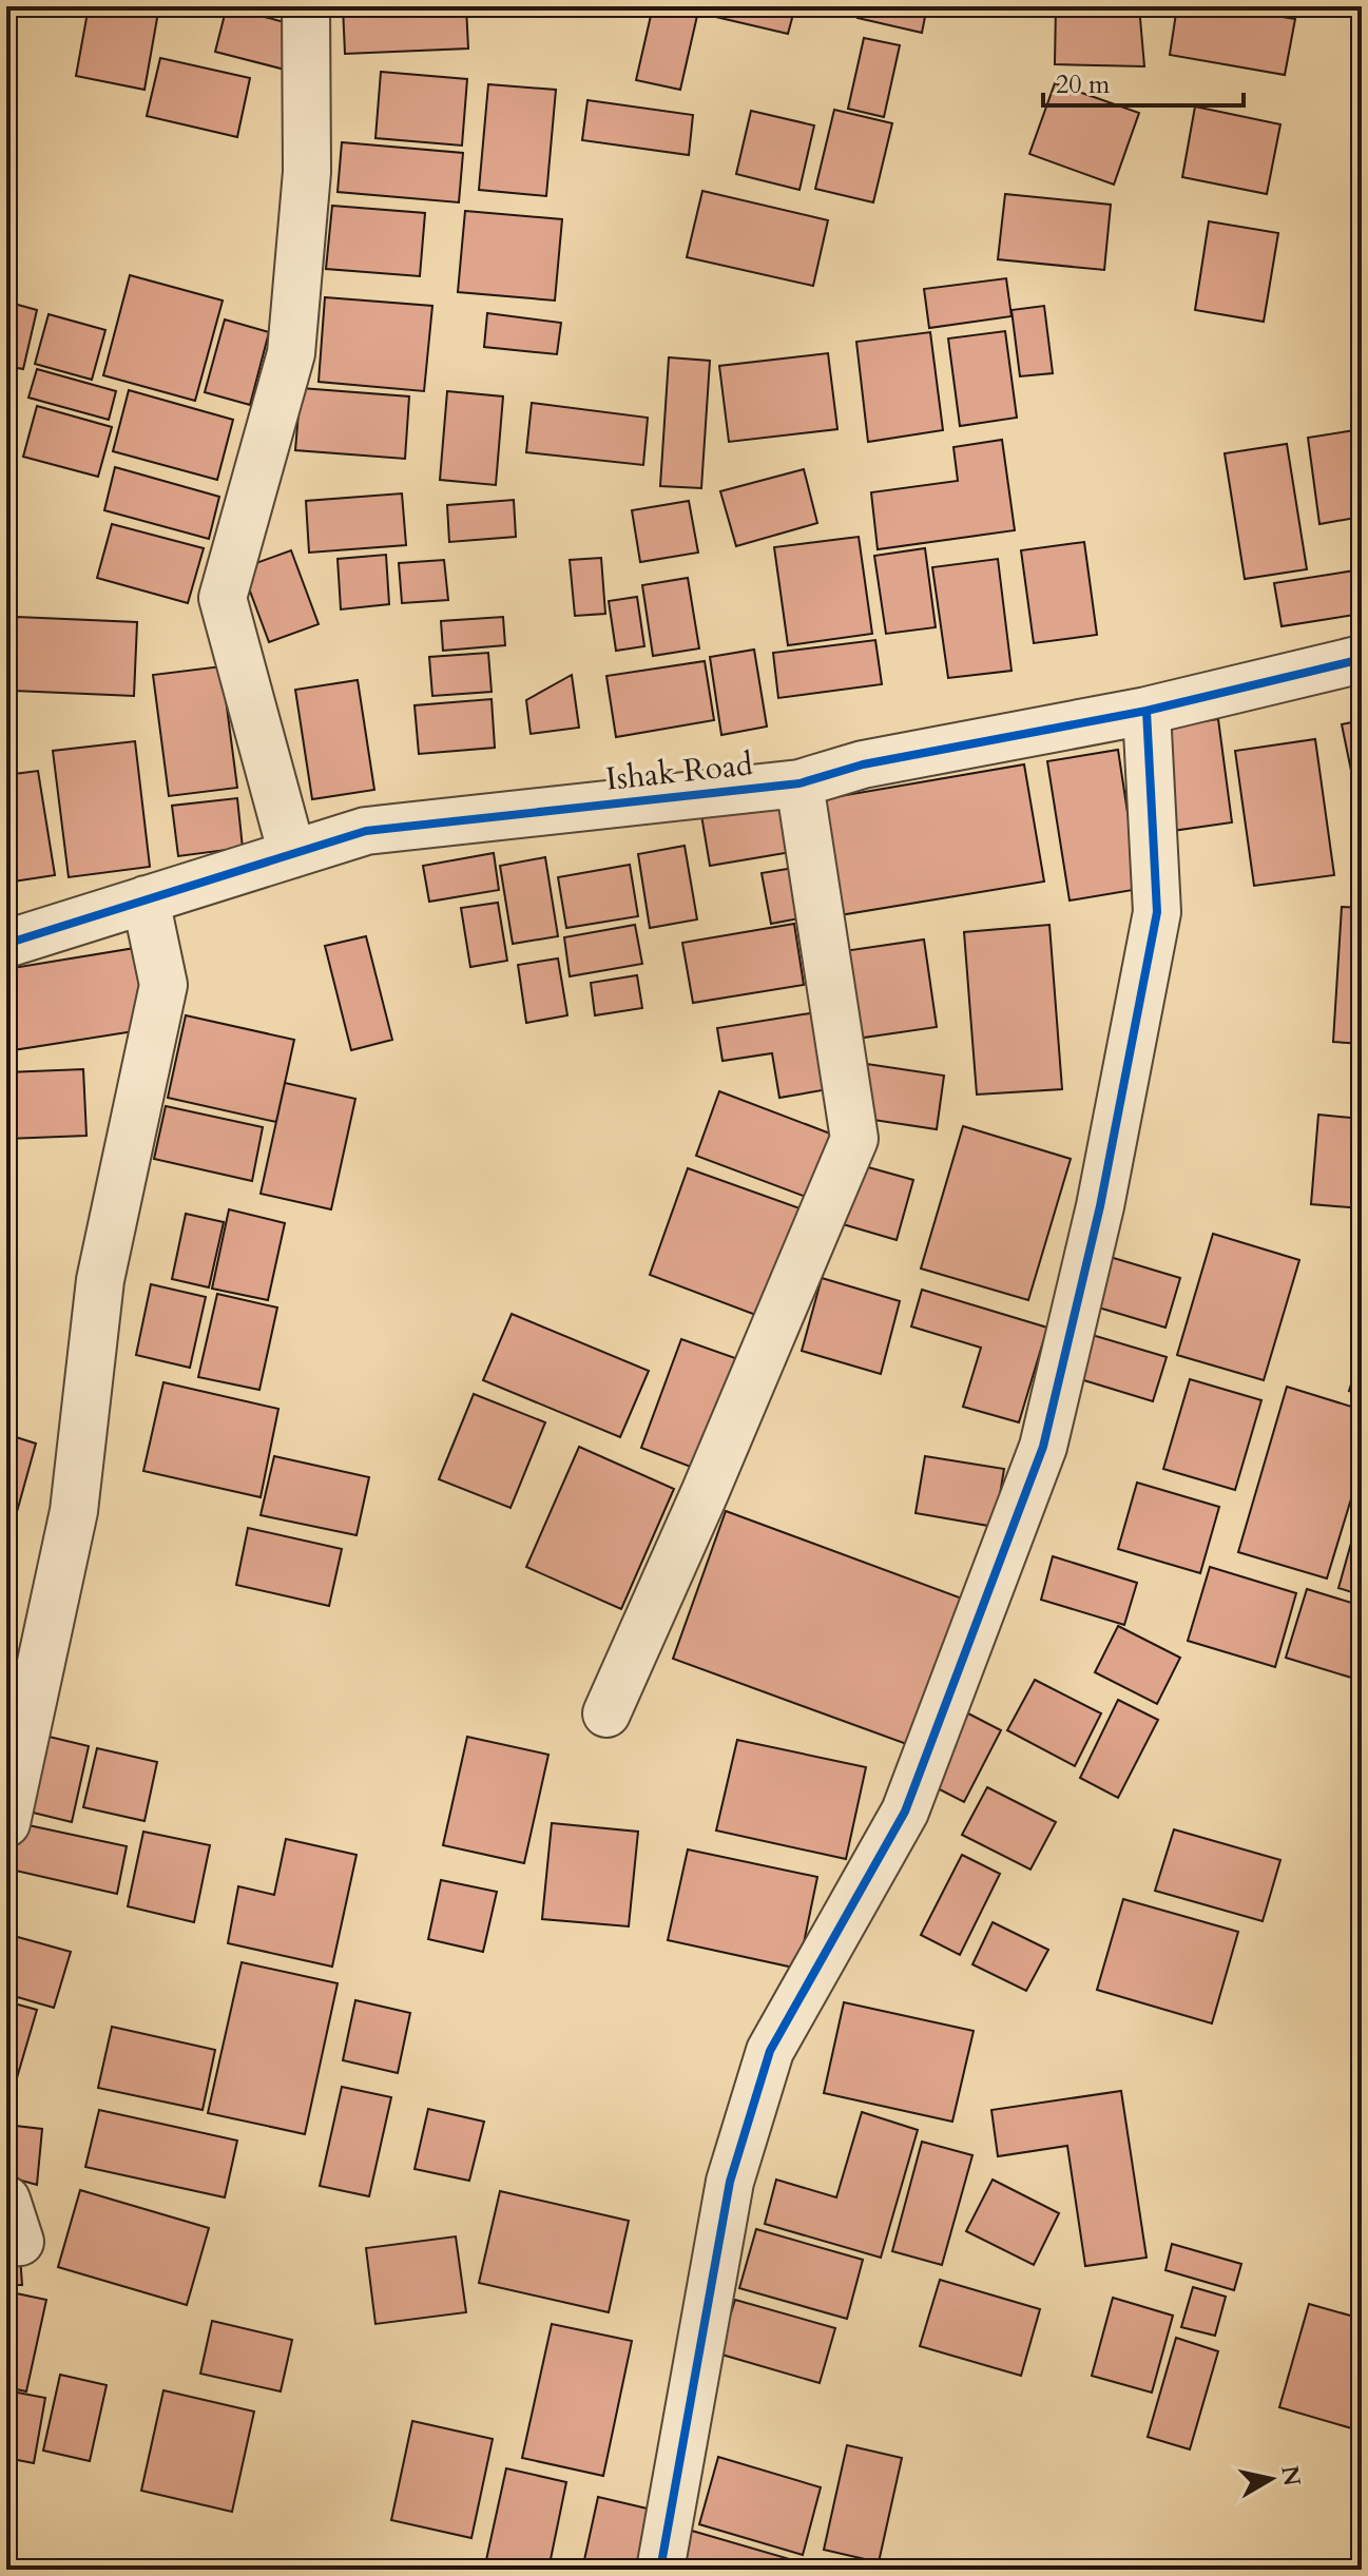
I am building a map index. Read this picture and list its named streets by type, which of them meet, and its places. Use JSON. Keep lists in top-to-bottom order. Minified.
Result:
{"streets":{"street":["Ishak Road"]},"scale_bar":"20 m","north":"right"}
